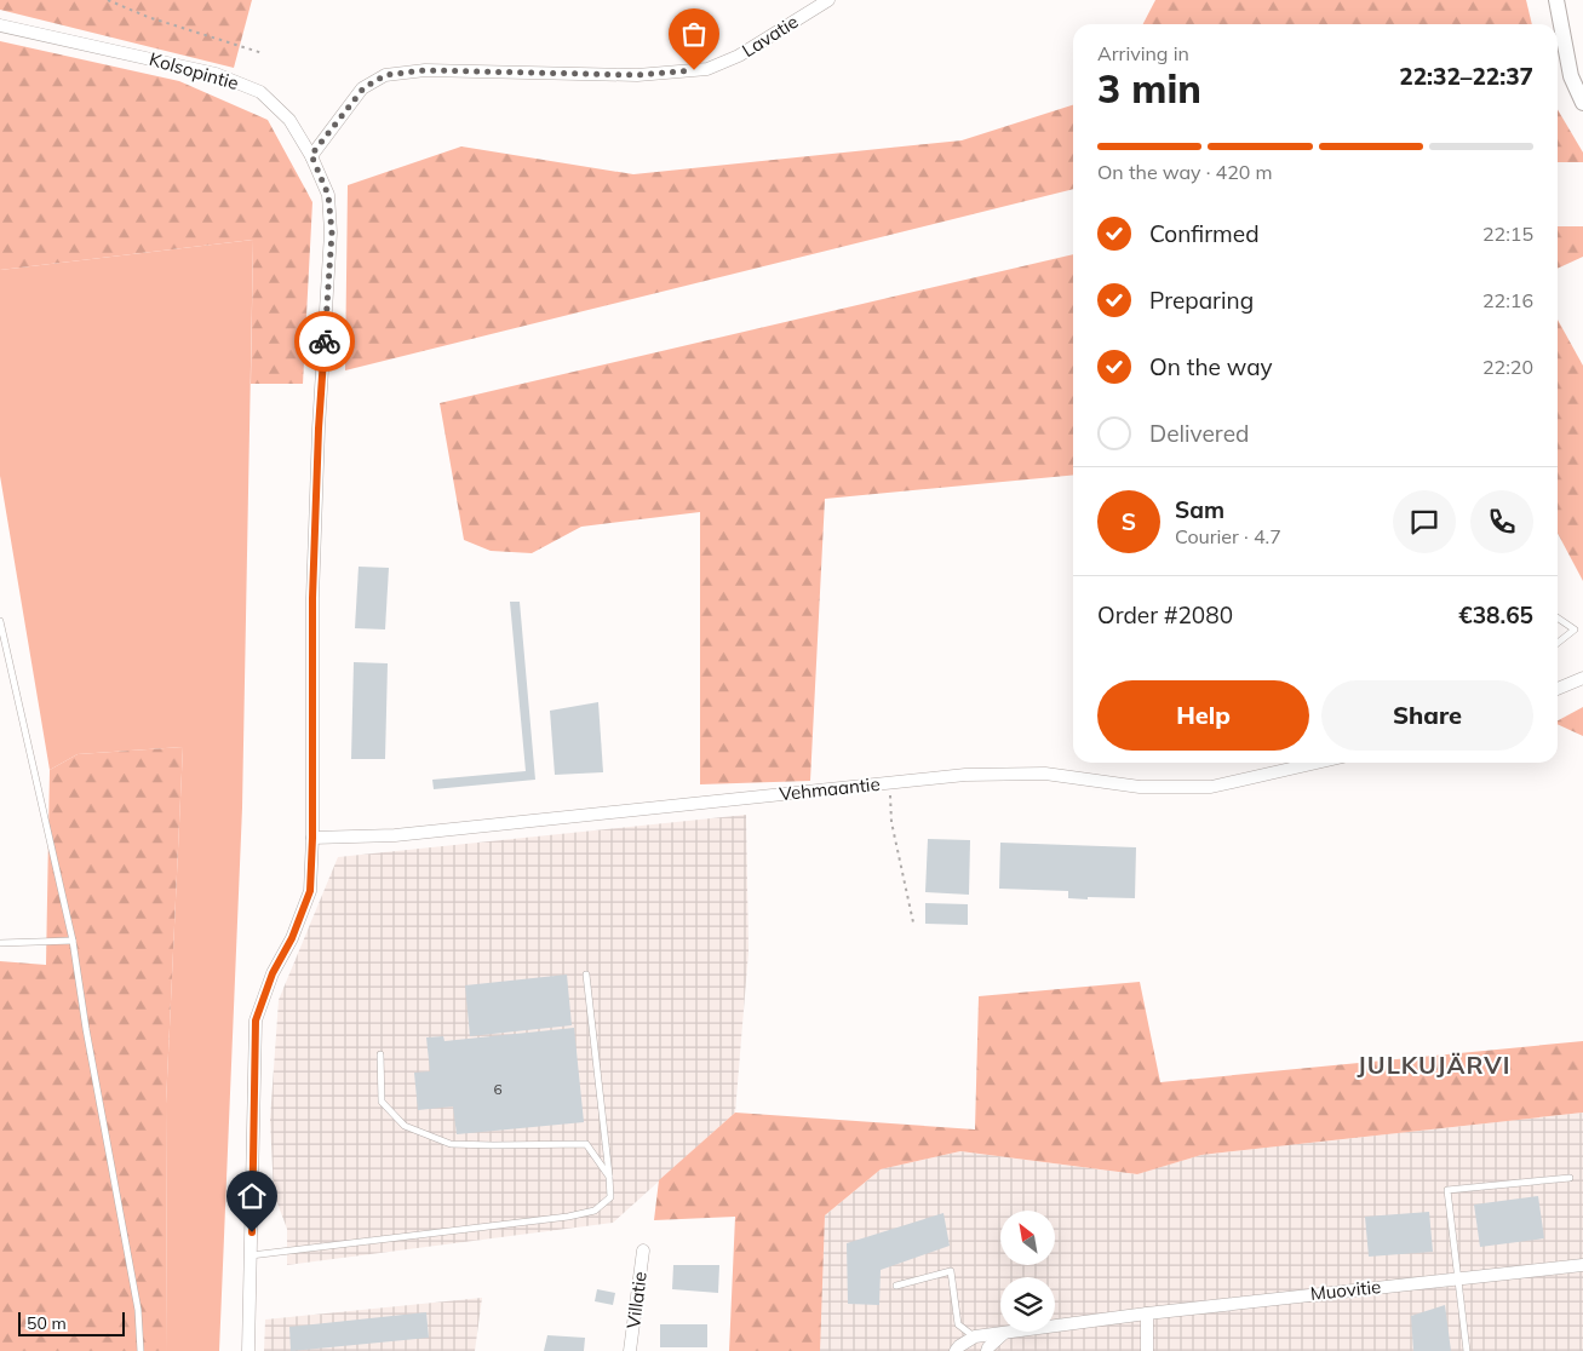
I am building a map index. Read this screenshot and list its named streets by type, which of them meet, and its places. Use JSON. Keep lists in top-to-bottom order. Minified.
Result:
{"streets":{"street":["Lavatie","Kolsopintie","Vehmaantie","Muovitie","Villatie"]},"crossings":[["Lavatie","Kolsopintie"],["Kolsopintie","Vehmaantie"]],"districts":["JULKUJÄRVI"],"house_numbers":["6"],"scale_bar":"50 m","north":"top left","page":{"heading":["3 min","Arriving in","22:32–22:37"],"panel":["Sam","Courier · 4.7","Order #2080","€38.65"],"bar":"On the way · 420 m","list":[["Confirmed","22:15"],["Preparing","22:16"],["On the way","22:20"],"Delivered"],"round":"S","buttons":["Help","Share"],"scale":"50 m"}}
